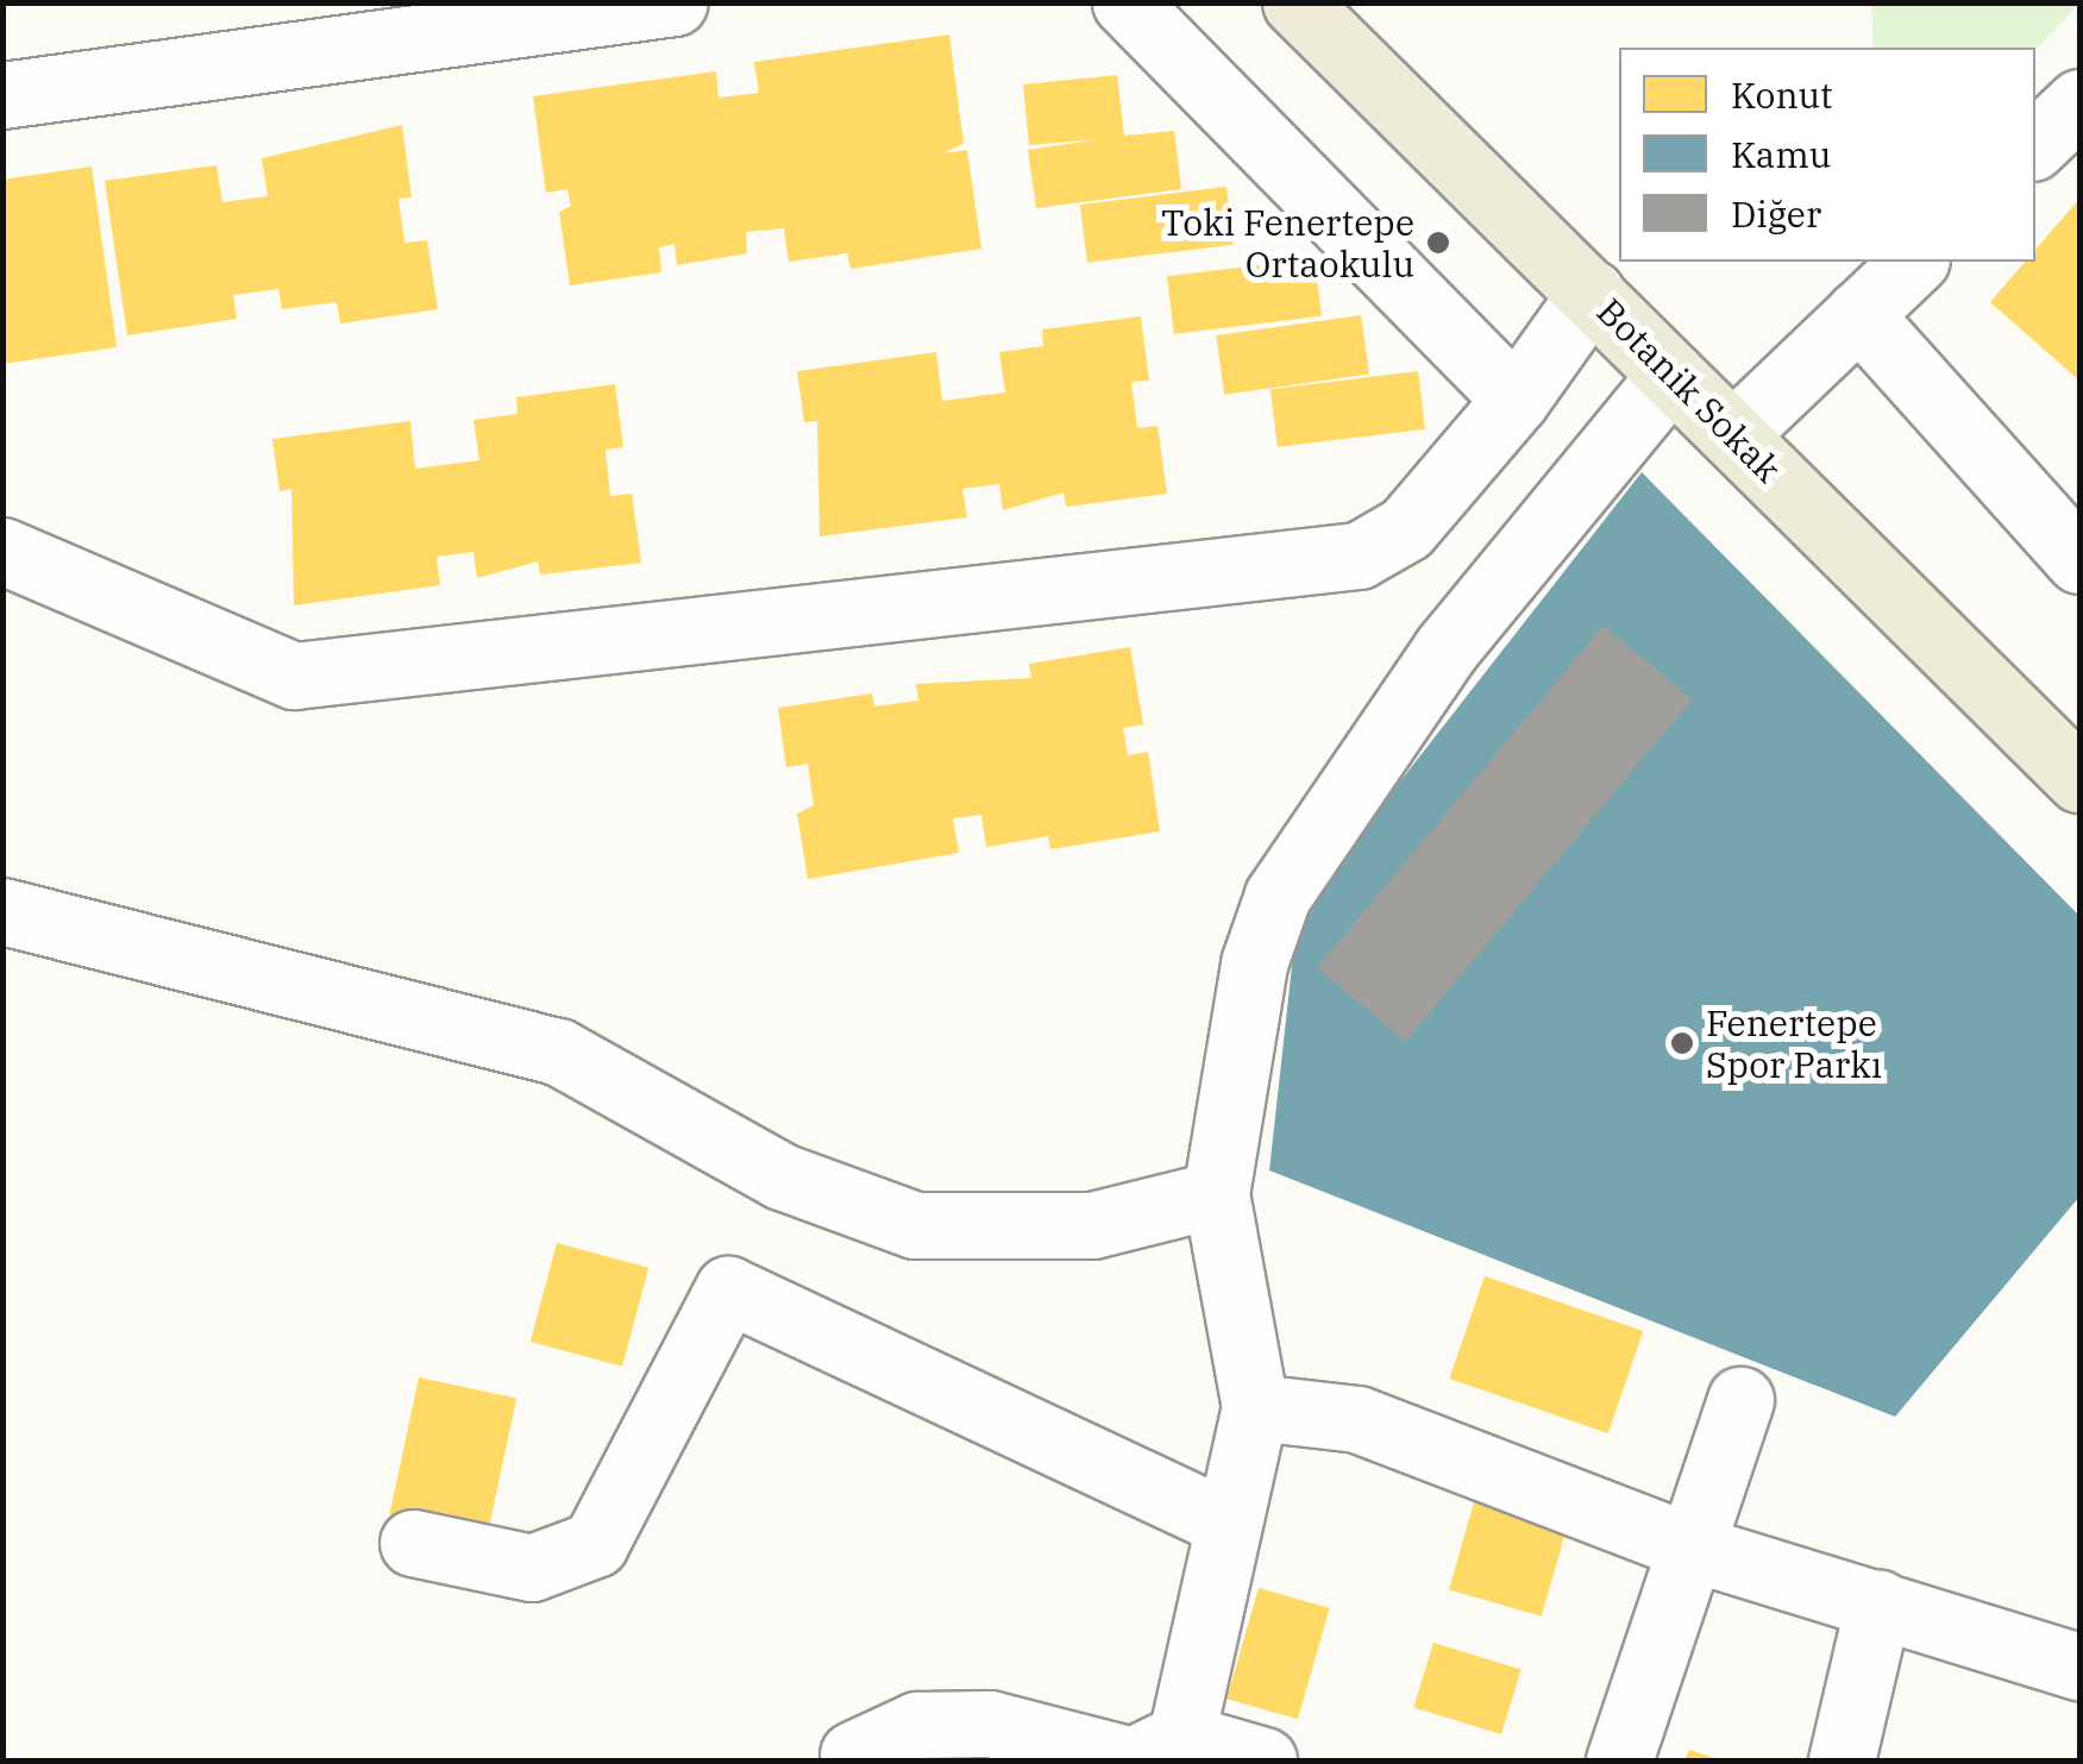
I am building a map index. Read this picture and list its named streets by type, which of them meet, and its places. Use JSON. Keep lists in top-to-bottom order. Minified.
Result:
{"streets":{"main road":["Botanik Sokak"]},"places":["Toki Fenertepe Ortaokulu","Fenertepe Spor Parkı"],"legend":["Konut","Kamu","Diğer"]}
